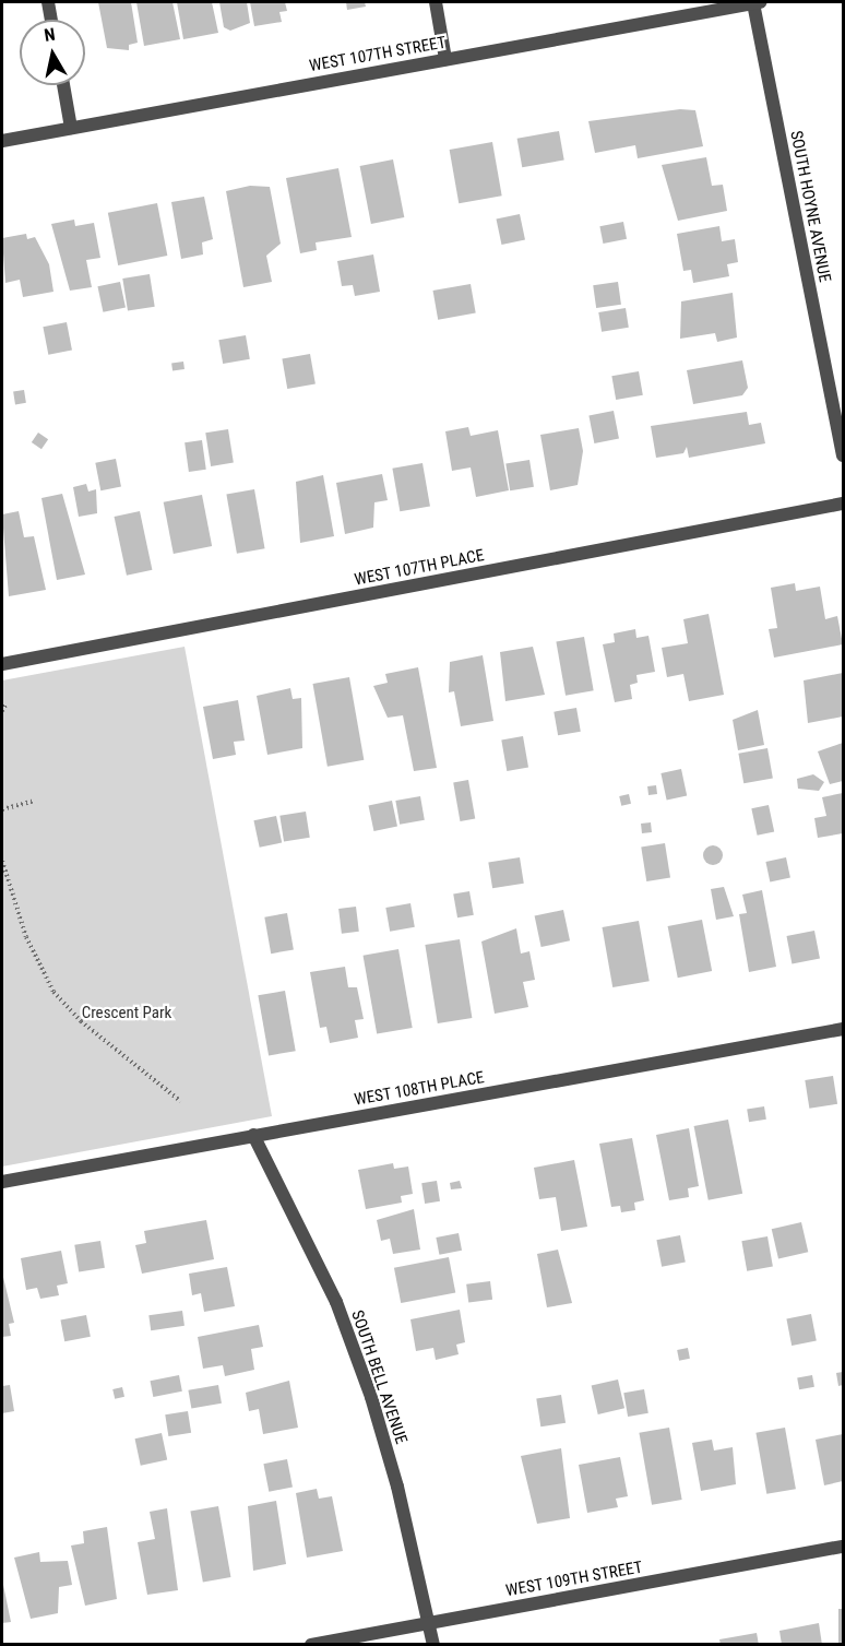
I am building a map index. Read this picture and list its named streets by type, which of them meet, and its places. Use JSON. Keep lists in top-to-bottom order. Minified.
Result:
{"streets":{"street":["WEST 107TH STREET","SOUTH HOYNE AVENUE","WEST 107TH PLACE","WEST 108TH PLACE","SOUTH BELL AVENUE","WEST 109TH STREET"]},"crossings":[["WEST 107TH STREET","SOUTH HOYNE AVENUE"],["WEST 108TH PLACE","SOUTH BELL AVENUE"],["SOUTH BELL AVENUE","WEST 109TH STREET"]],"parks":["Crescent Park"],"north":"top"}
